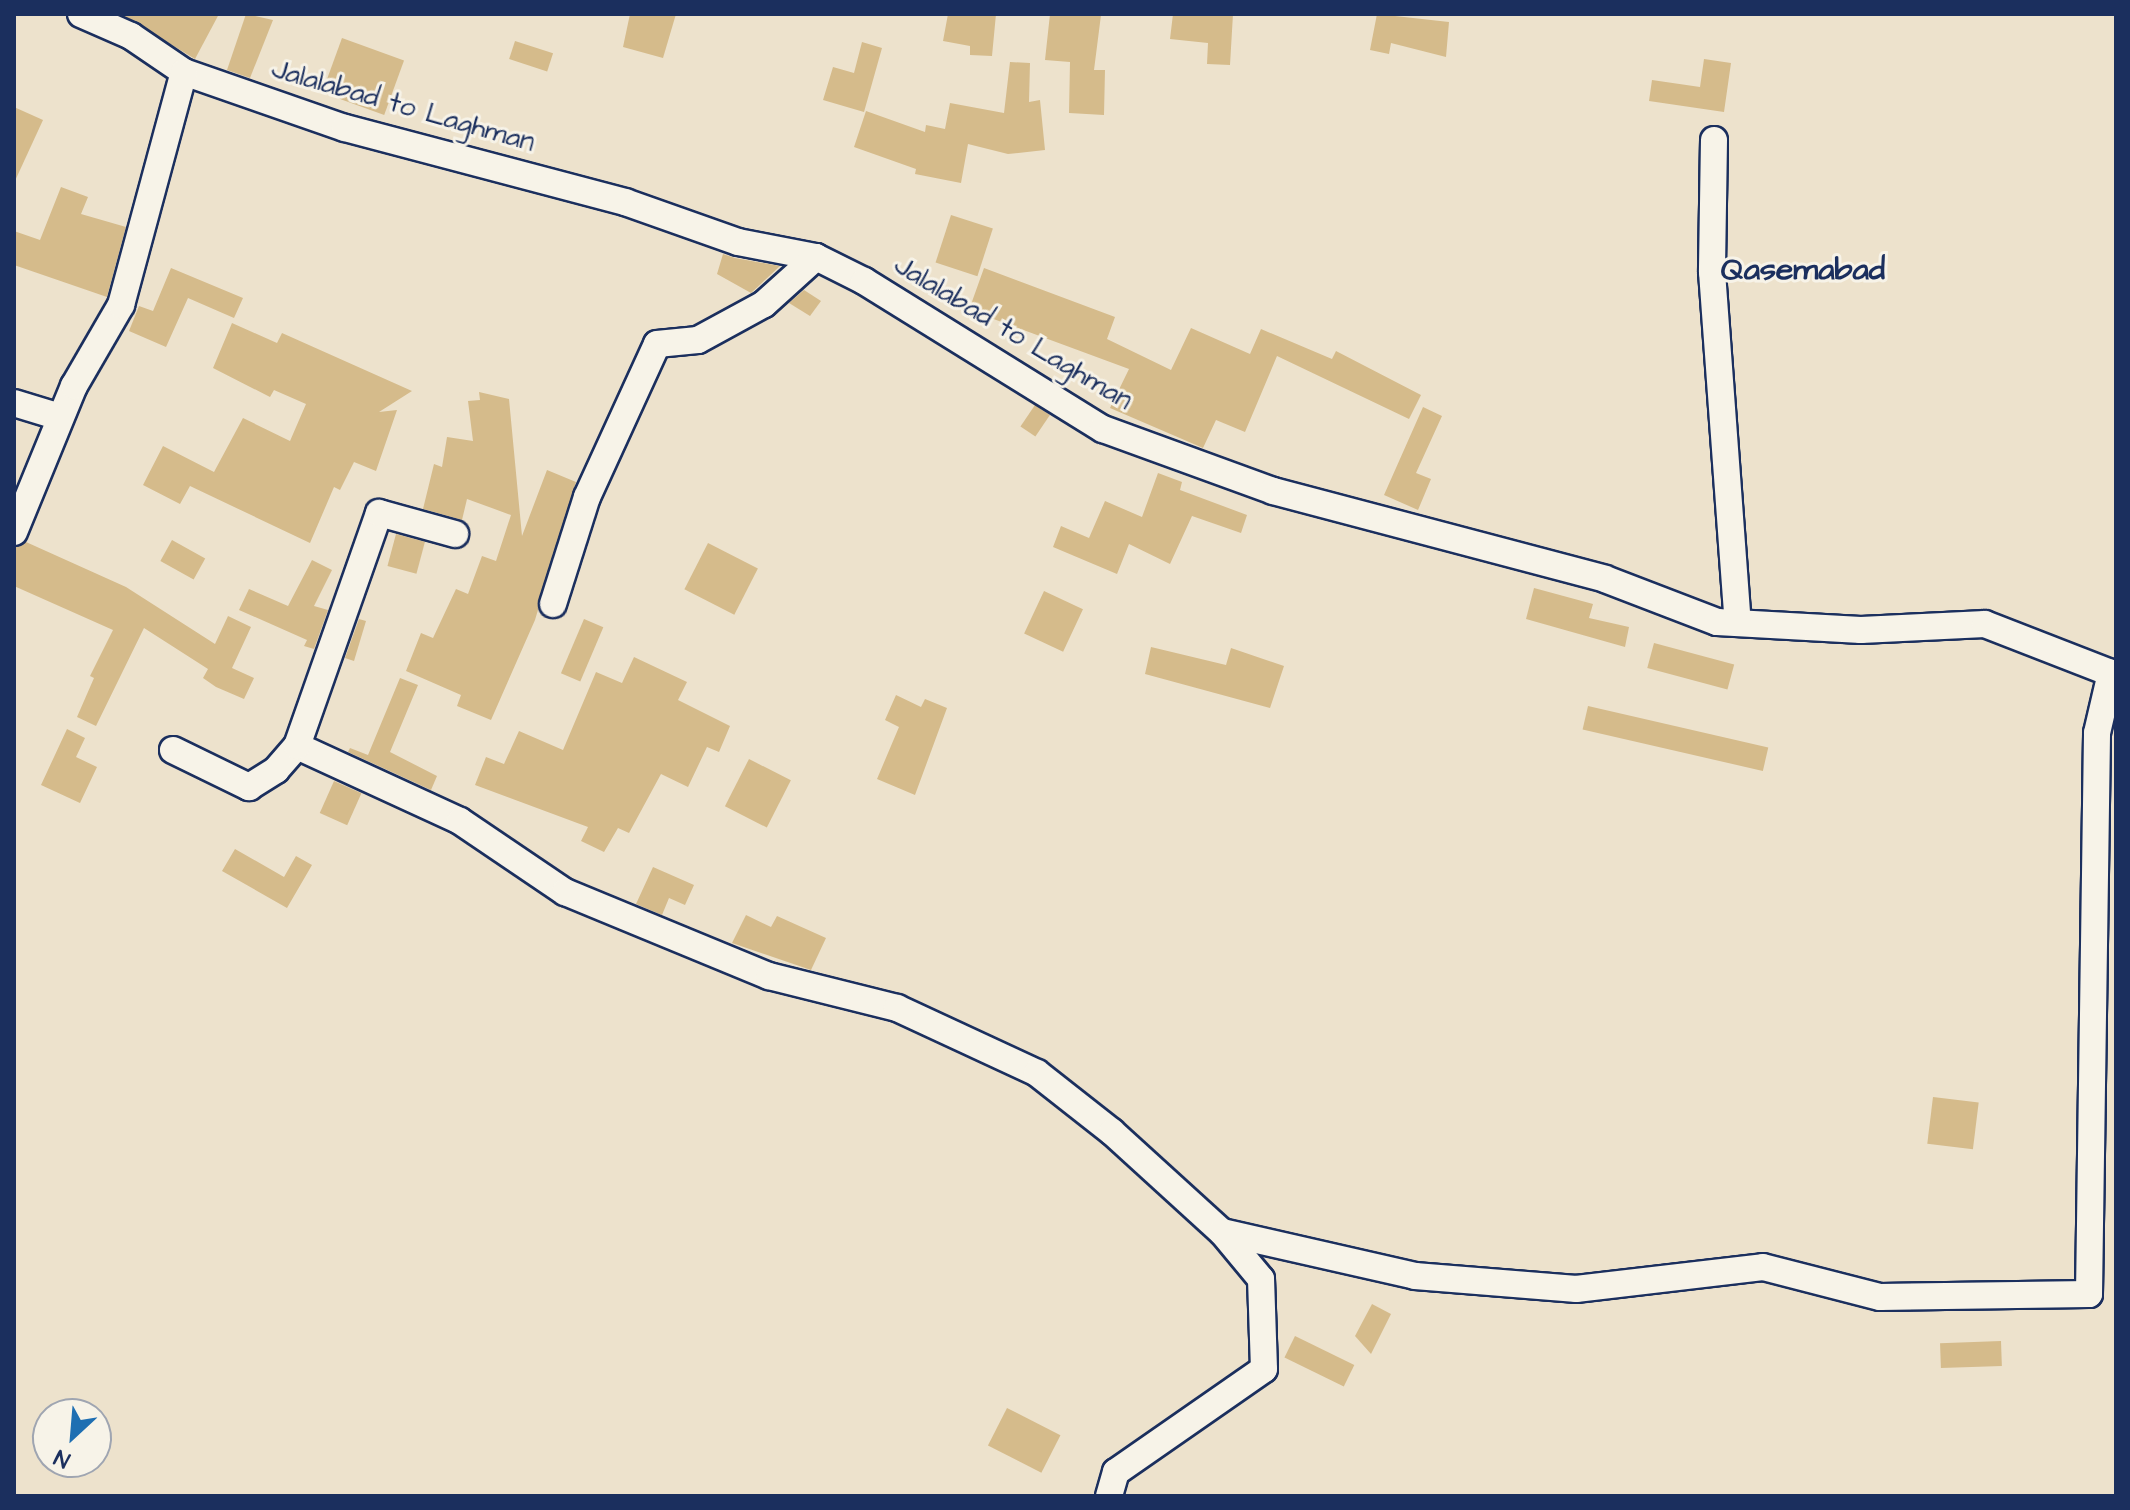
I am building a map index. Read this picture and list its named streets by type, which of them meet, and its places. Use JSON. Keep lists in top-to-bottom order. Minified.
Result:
{"streets":{"street":["Jalalabad to Laghman"]},"districts":["Qasemabad"],"north":"bottom left"}
